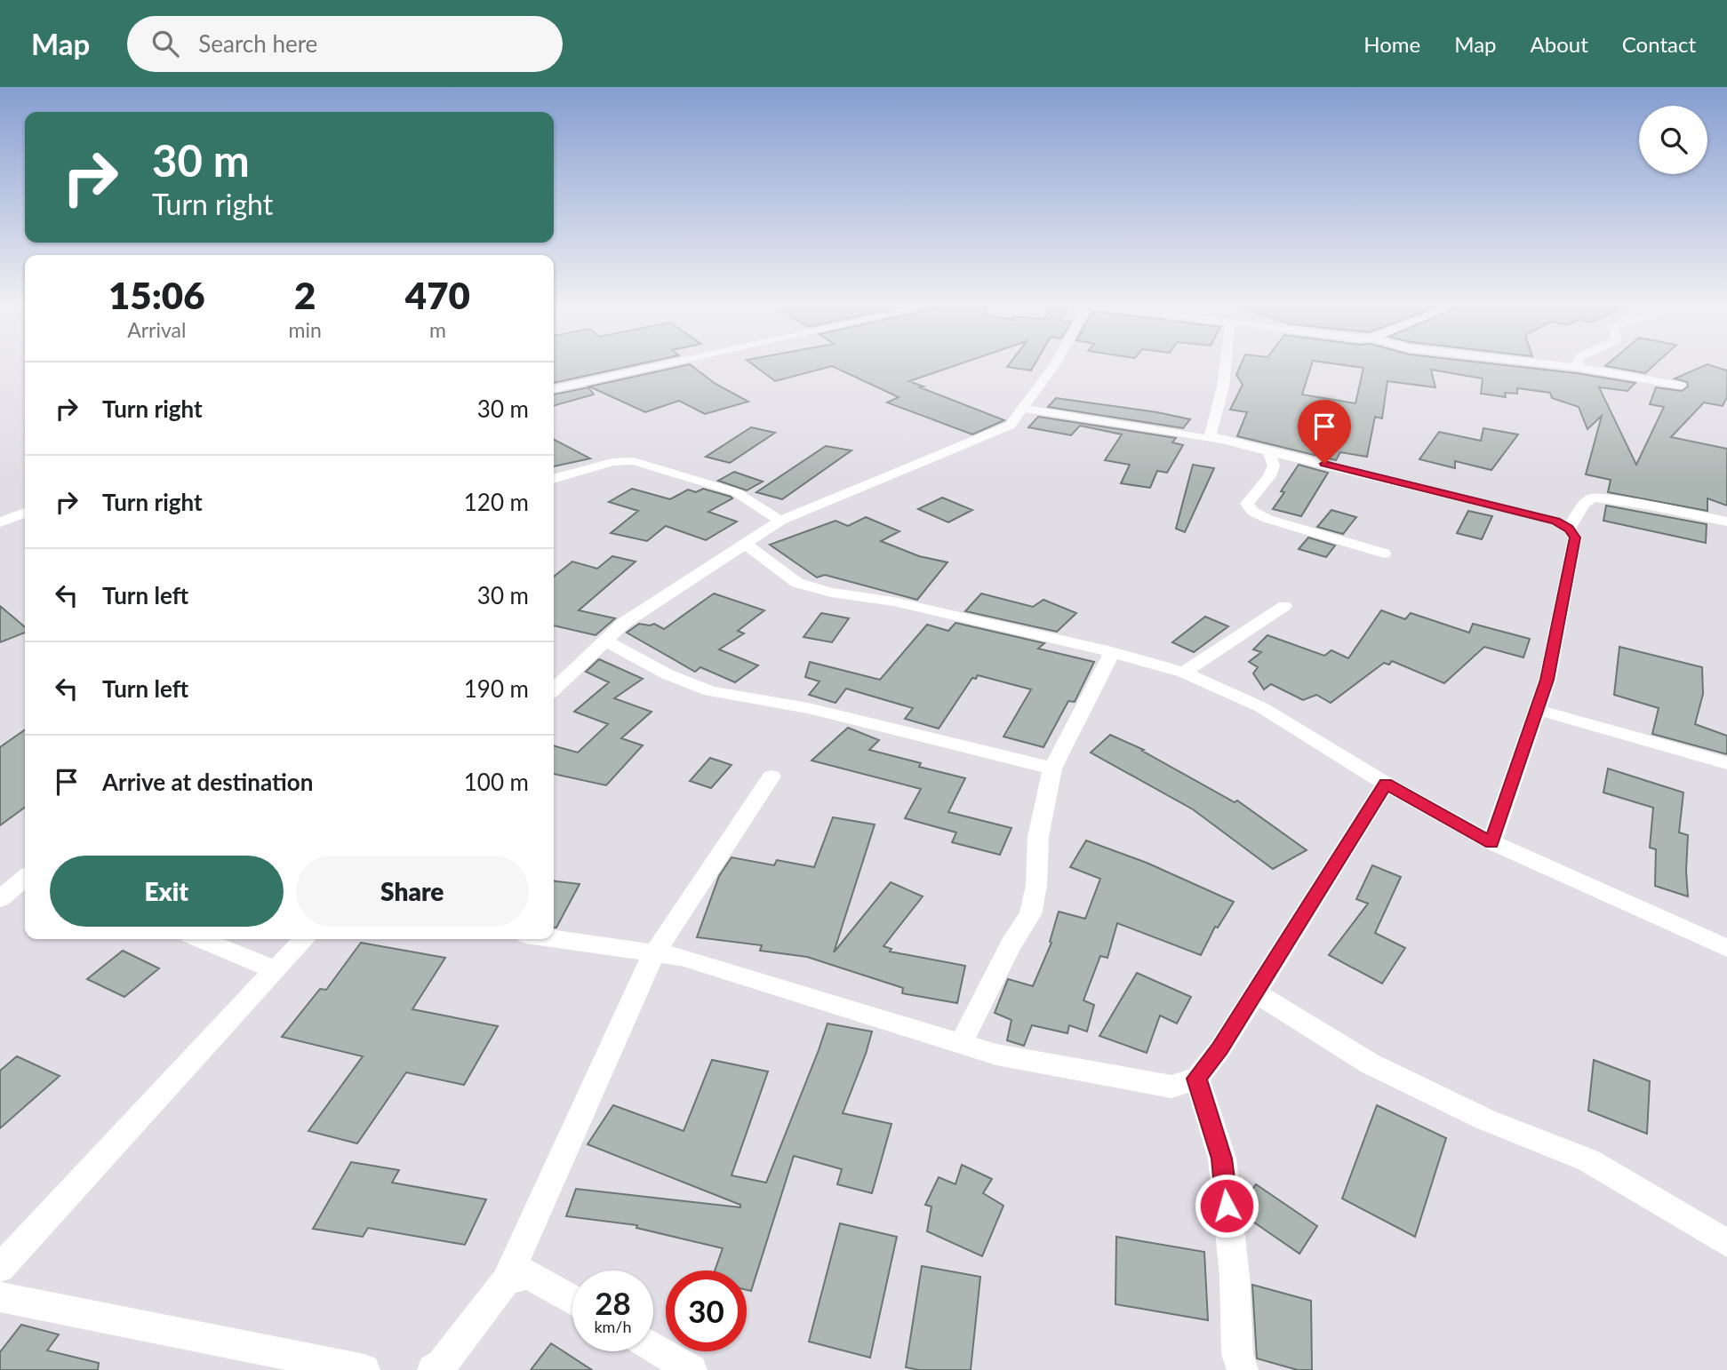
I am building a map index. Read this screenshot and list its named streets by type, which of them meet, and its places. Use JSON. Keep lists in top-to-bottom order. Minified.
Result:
{"page":{"header":"Map","search":"Search here","nav":["Home","Map","About","Contact"],"turn":["30 m","Turn right"],"eta":["15:06","Arrival","2","min","470","m"],"list":[{"name":"Turn right","value":"30 m"},{"name":"Turn right","value":"120 m"},{"name":"Turn left","value":"30 m"},{"name":"Turn left","value":"190 m"},{"name":"Arrive at destination","value":"100 m"}],"buttons":["Exit","Share"],"speed":"28 km/h","limit":"30"}}
